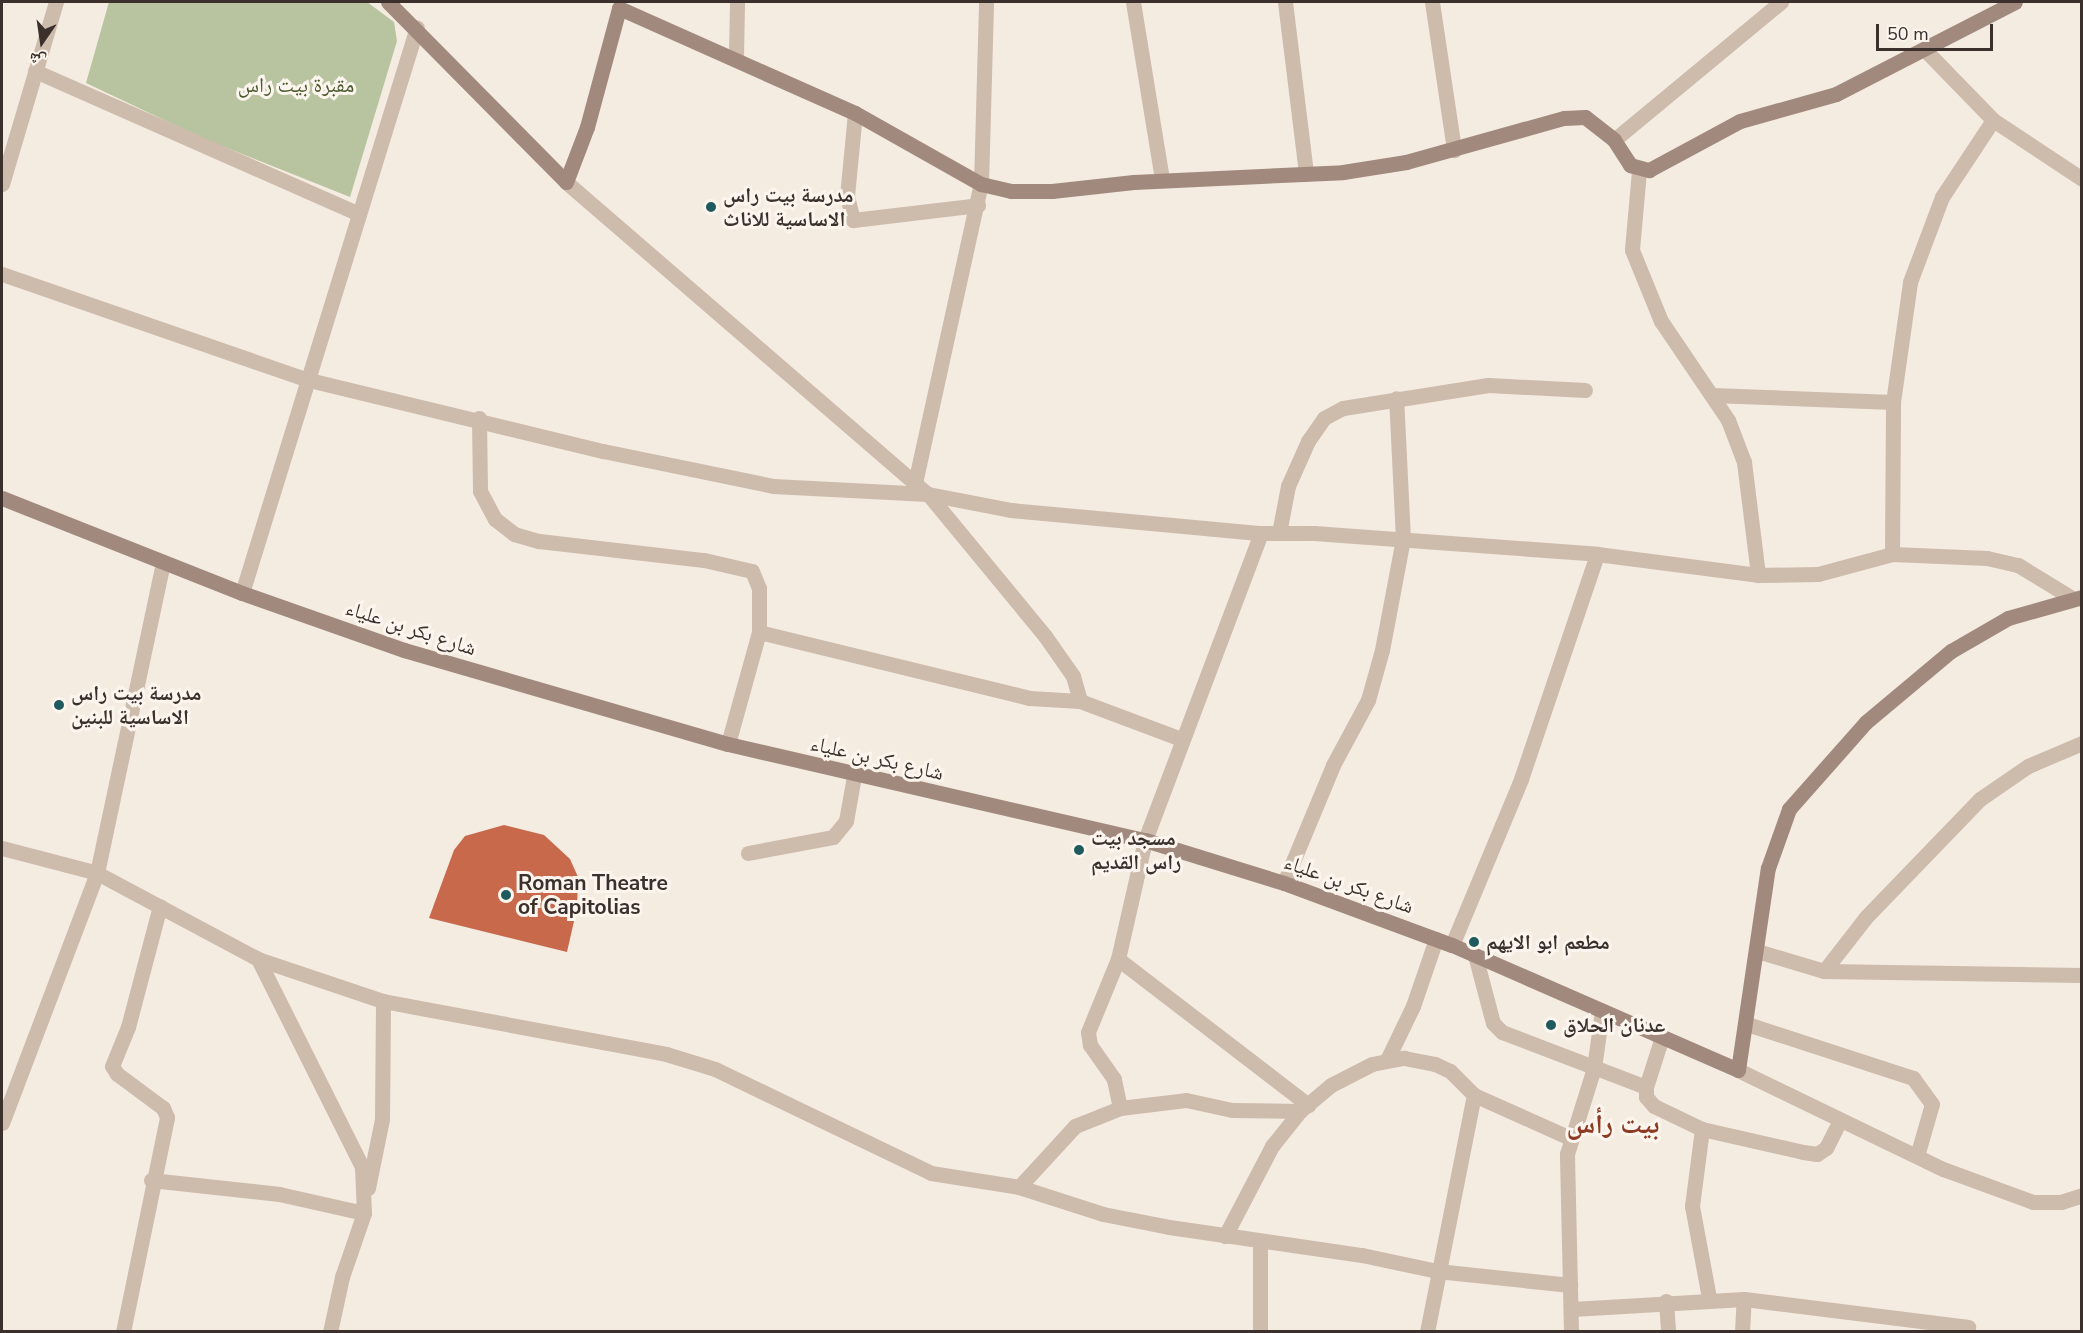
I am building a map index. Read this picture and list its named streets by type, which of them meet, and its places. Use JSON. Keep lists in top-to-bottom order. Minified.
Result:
{"streets":{"street":["شارع بكر بن علياء"]},"districts":["بيت رأس"],"parks":["مقبرة بيت راس"],"places":["مدرسة بيت راس الاساسية للاناث","مدرسة بيت راس الاساسية للبنين","مسجد بيت راس القديم","Roman Theatre of Capitolias","مطعم ابو الايهم","عدنان الحلاق"],"scale_bar":"50 m","north":"bottom"}
